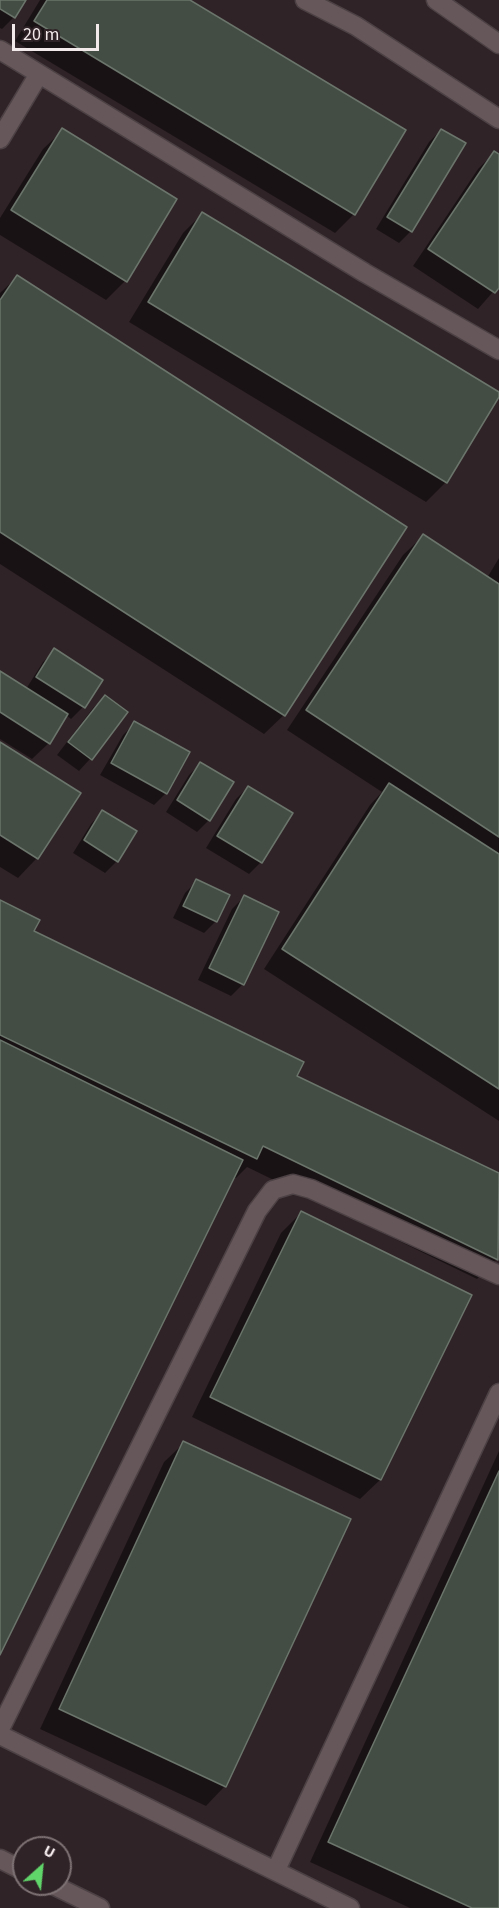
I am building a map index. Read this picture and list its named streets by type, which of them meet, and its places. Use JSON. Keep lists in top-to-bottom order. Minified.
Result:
{"scale_bar":"20 m","north":"top right"}
